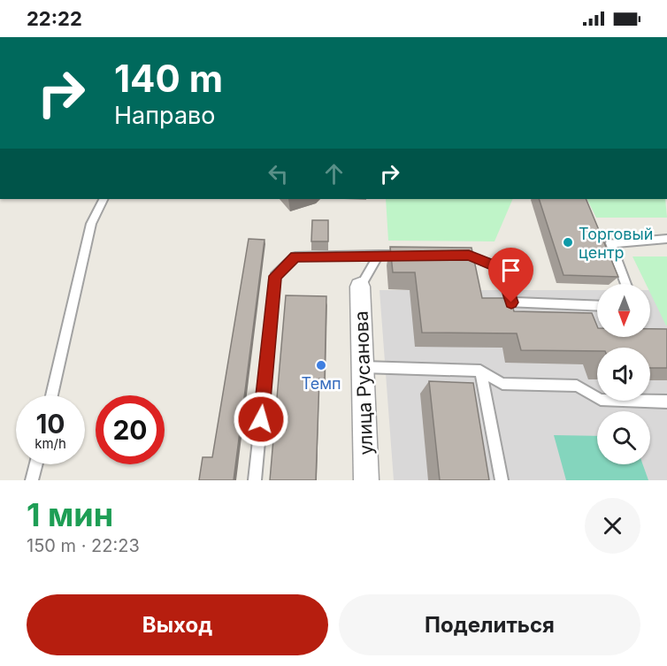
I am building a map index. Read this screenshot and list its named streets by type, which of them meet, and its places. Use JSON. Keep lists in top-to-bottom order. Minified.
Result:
{"streets":{"street":["улица Русанова"]},"places":["Торговый центр","Темп"],"north":"bottom","page":{"status":"22:22","turn":["140 m","Направо"],"speed":"10 km/h","limit":"20","heading":["1 мин","150 m · 22:23"],"buttons":["Выход","Поделиться"]}}
